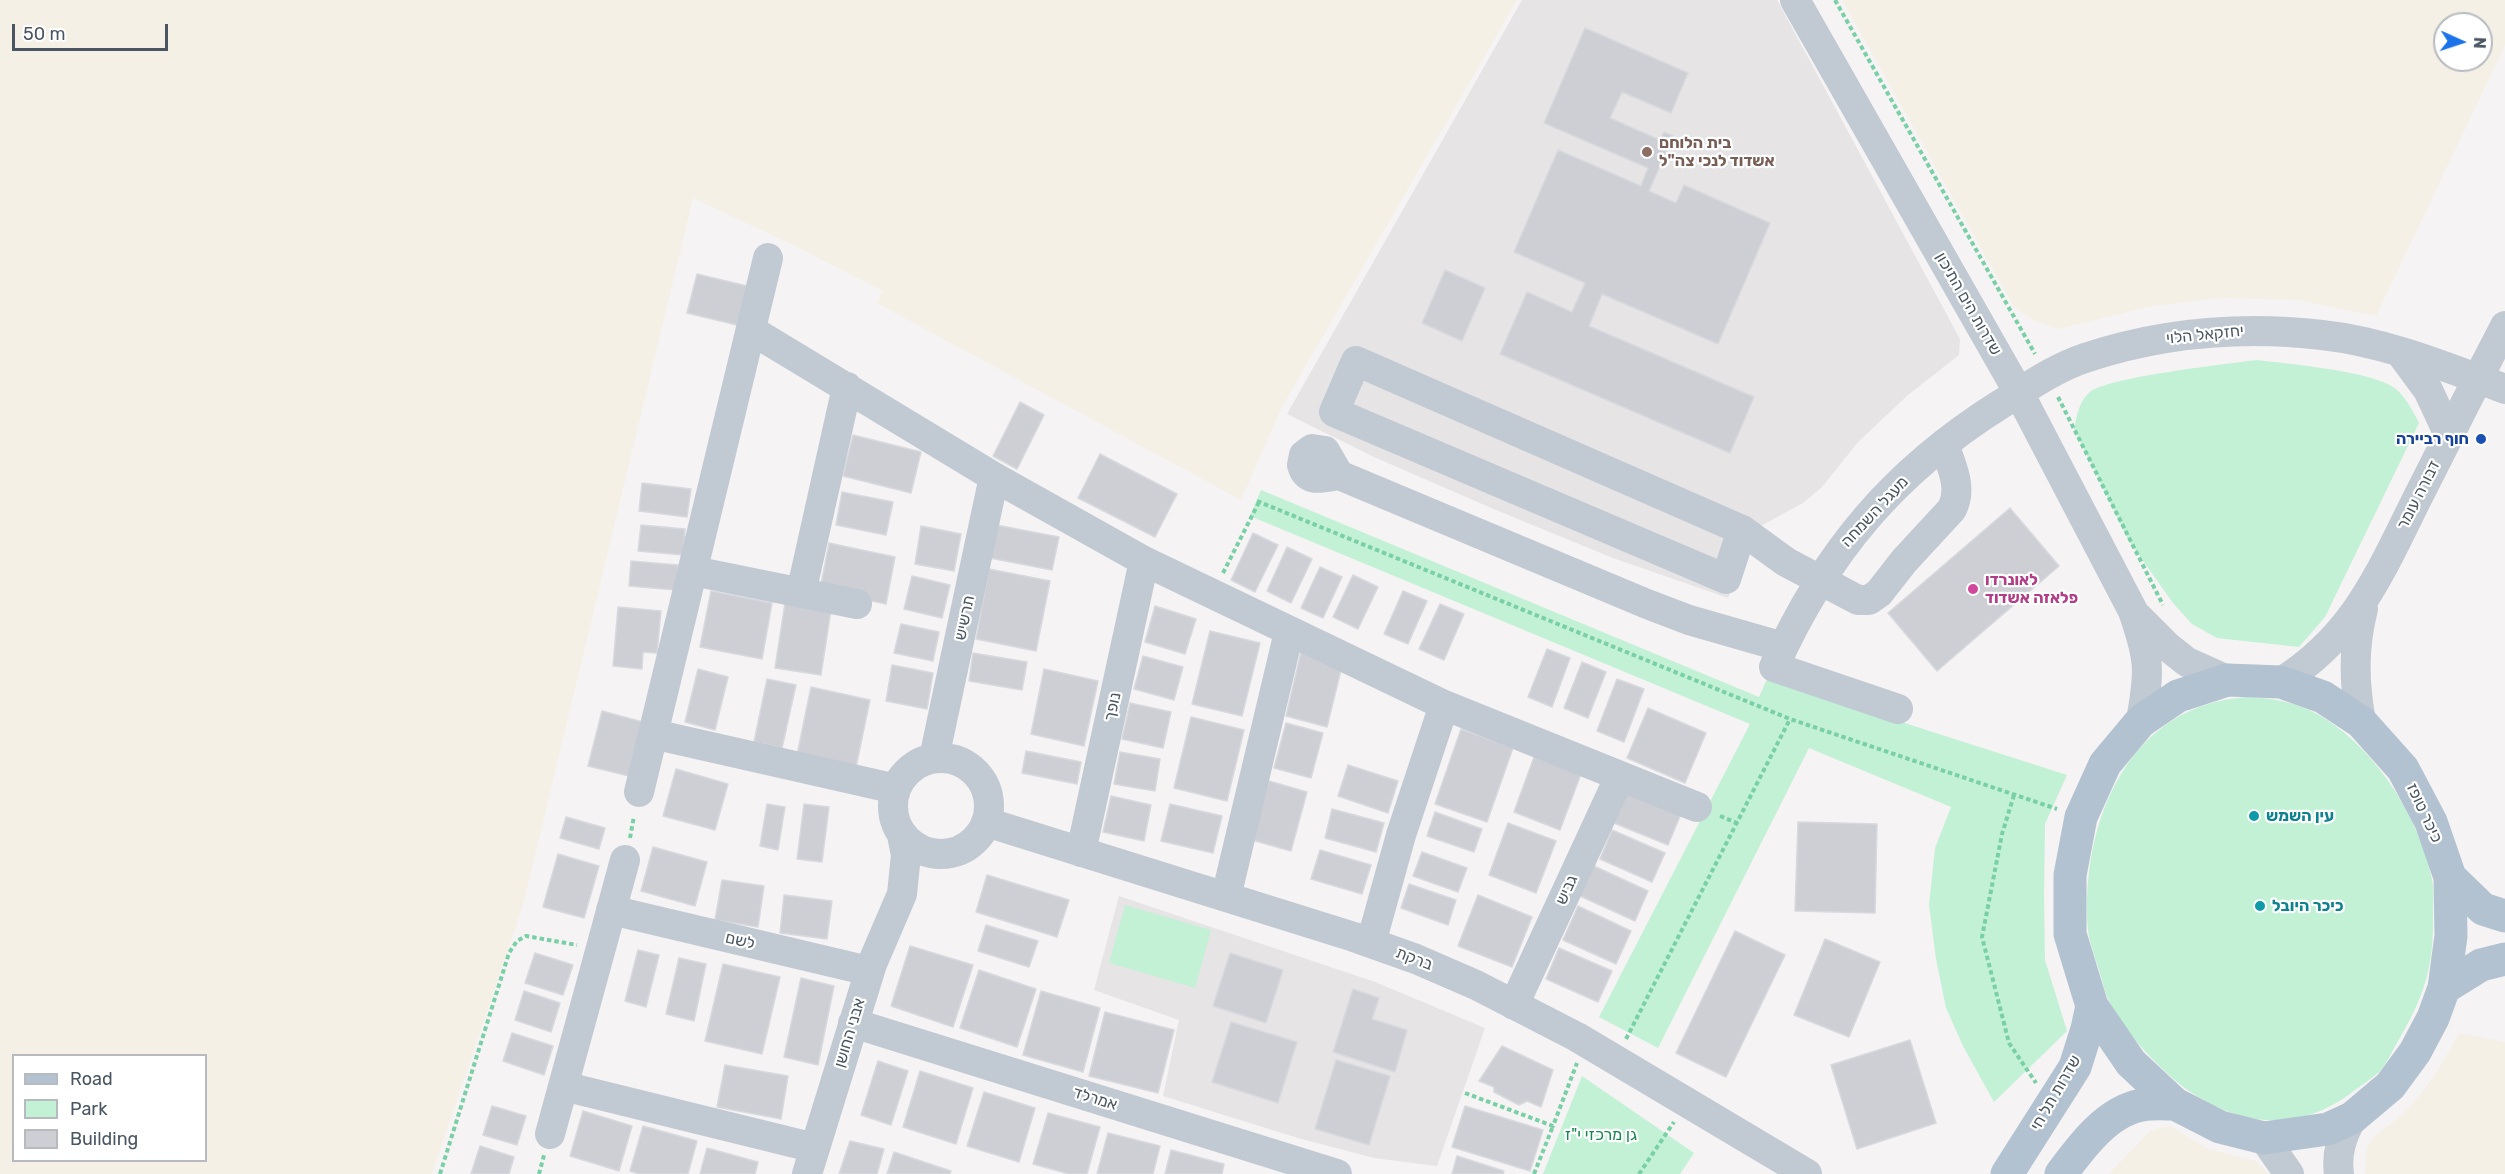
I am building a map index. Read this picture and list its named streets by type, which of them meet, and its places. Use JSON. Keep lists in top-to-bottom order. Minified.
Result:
{"streets":{"main road":["כיכר טופז","שדרות תל חי"],"street":["שדרות הים התיכון","יחזקאל הלוי","דבורה עומר","מעגל השמחה","תרשיש","נופך","גביש","לשם","ברקת","אבני החושן","אמרלד"]},"crossings":[["שדרות הים התיכון","יחזקאל הלוי"],["שדרות הים התיכון","מעגל השמחה"],["שדרות הים התיכון","כיכר טופז"],["יחזקאל הלוי","דבורה עומר"],["יחזקאל הלוי","מעגל השמחה"],["דבורה עומר","כיכר טופז"],["תרשיש","ברקת"],["תרשיש","אבני החושן"],["נופך","ברקת"],["כיכר טופז","שדרות תל חי"],["גביש","ברקת"],["לשם","אבני החושן"],["ברקת","אבני החושן"],["אבני החושן","אמרלד"]],"parks":["גן מרכזי י\"ז"],"places":["בית הלוחם אשדוד לנכי צה\"ל","חוף רביירה","לאונרדו פלאזה אשדוד","עין השמש","כיכר היובל"],"legend":["Road","Park","Building"],"scale_bar":"50 m","north":"right"}
